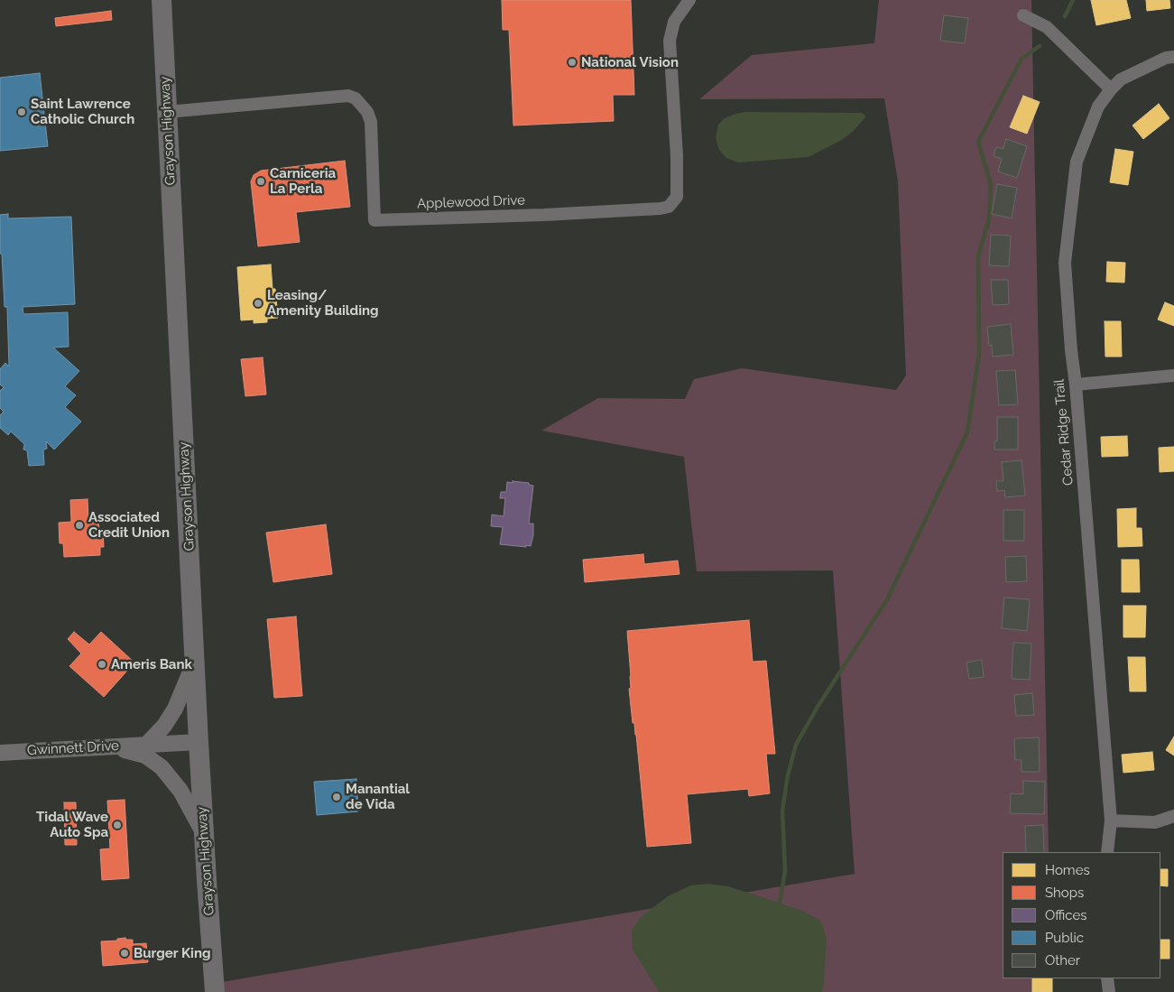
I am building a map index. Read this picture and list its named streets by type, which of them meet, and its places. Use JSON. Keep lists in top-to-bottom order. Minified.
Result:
{"streets":{"main road":["Grayson Highway"],"street":["Applewood Drive","Cedar Ridge Trail","Gwinnett Drive"]},"crossings":[["Grayson Highway","Applewood Drive"],["Grayson Highway","Gwinnett Drive"]],"places":["National Vision","Saint Lawrence Catholic Church","Carniceria La Perla","Leasing/ Amenity Building","Associated Credit Union","Ameris Bank","Manantial de Vida","Tidal Wave Auto Spa","Burger King"],"legend":["Homes","Shops","Offices","Public","Other"]}
